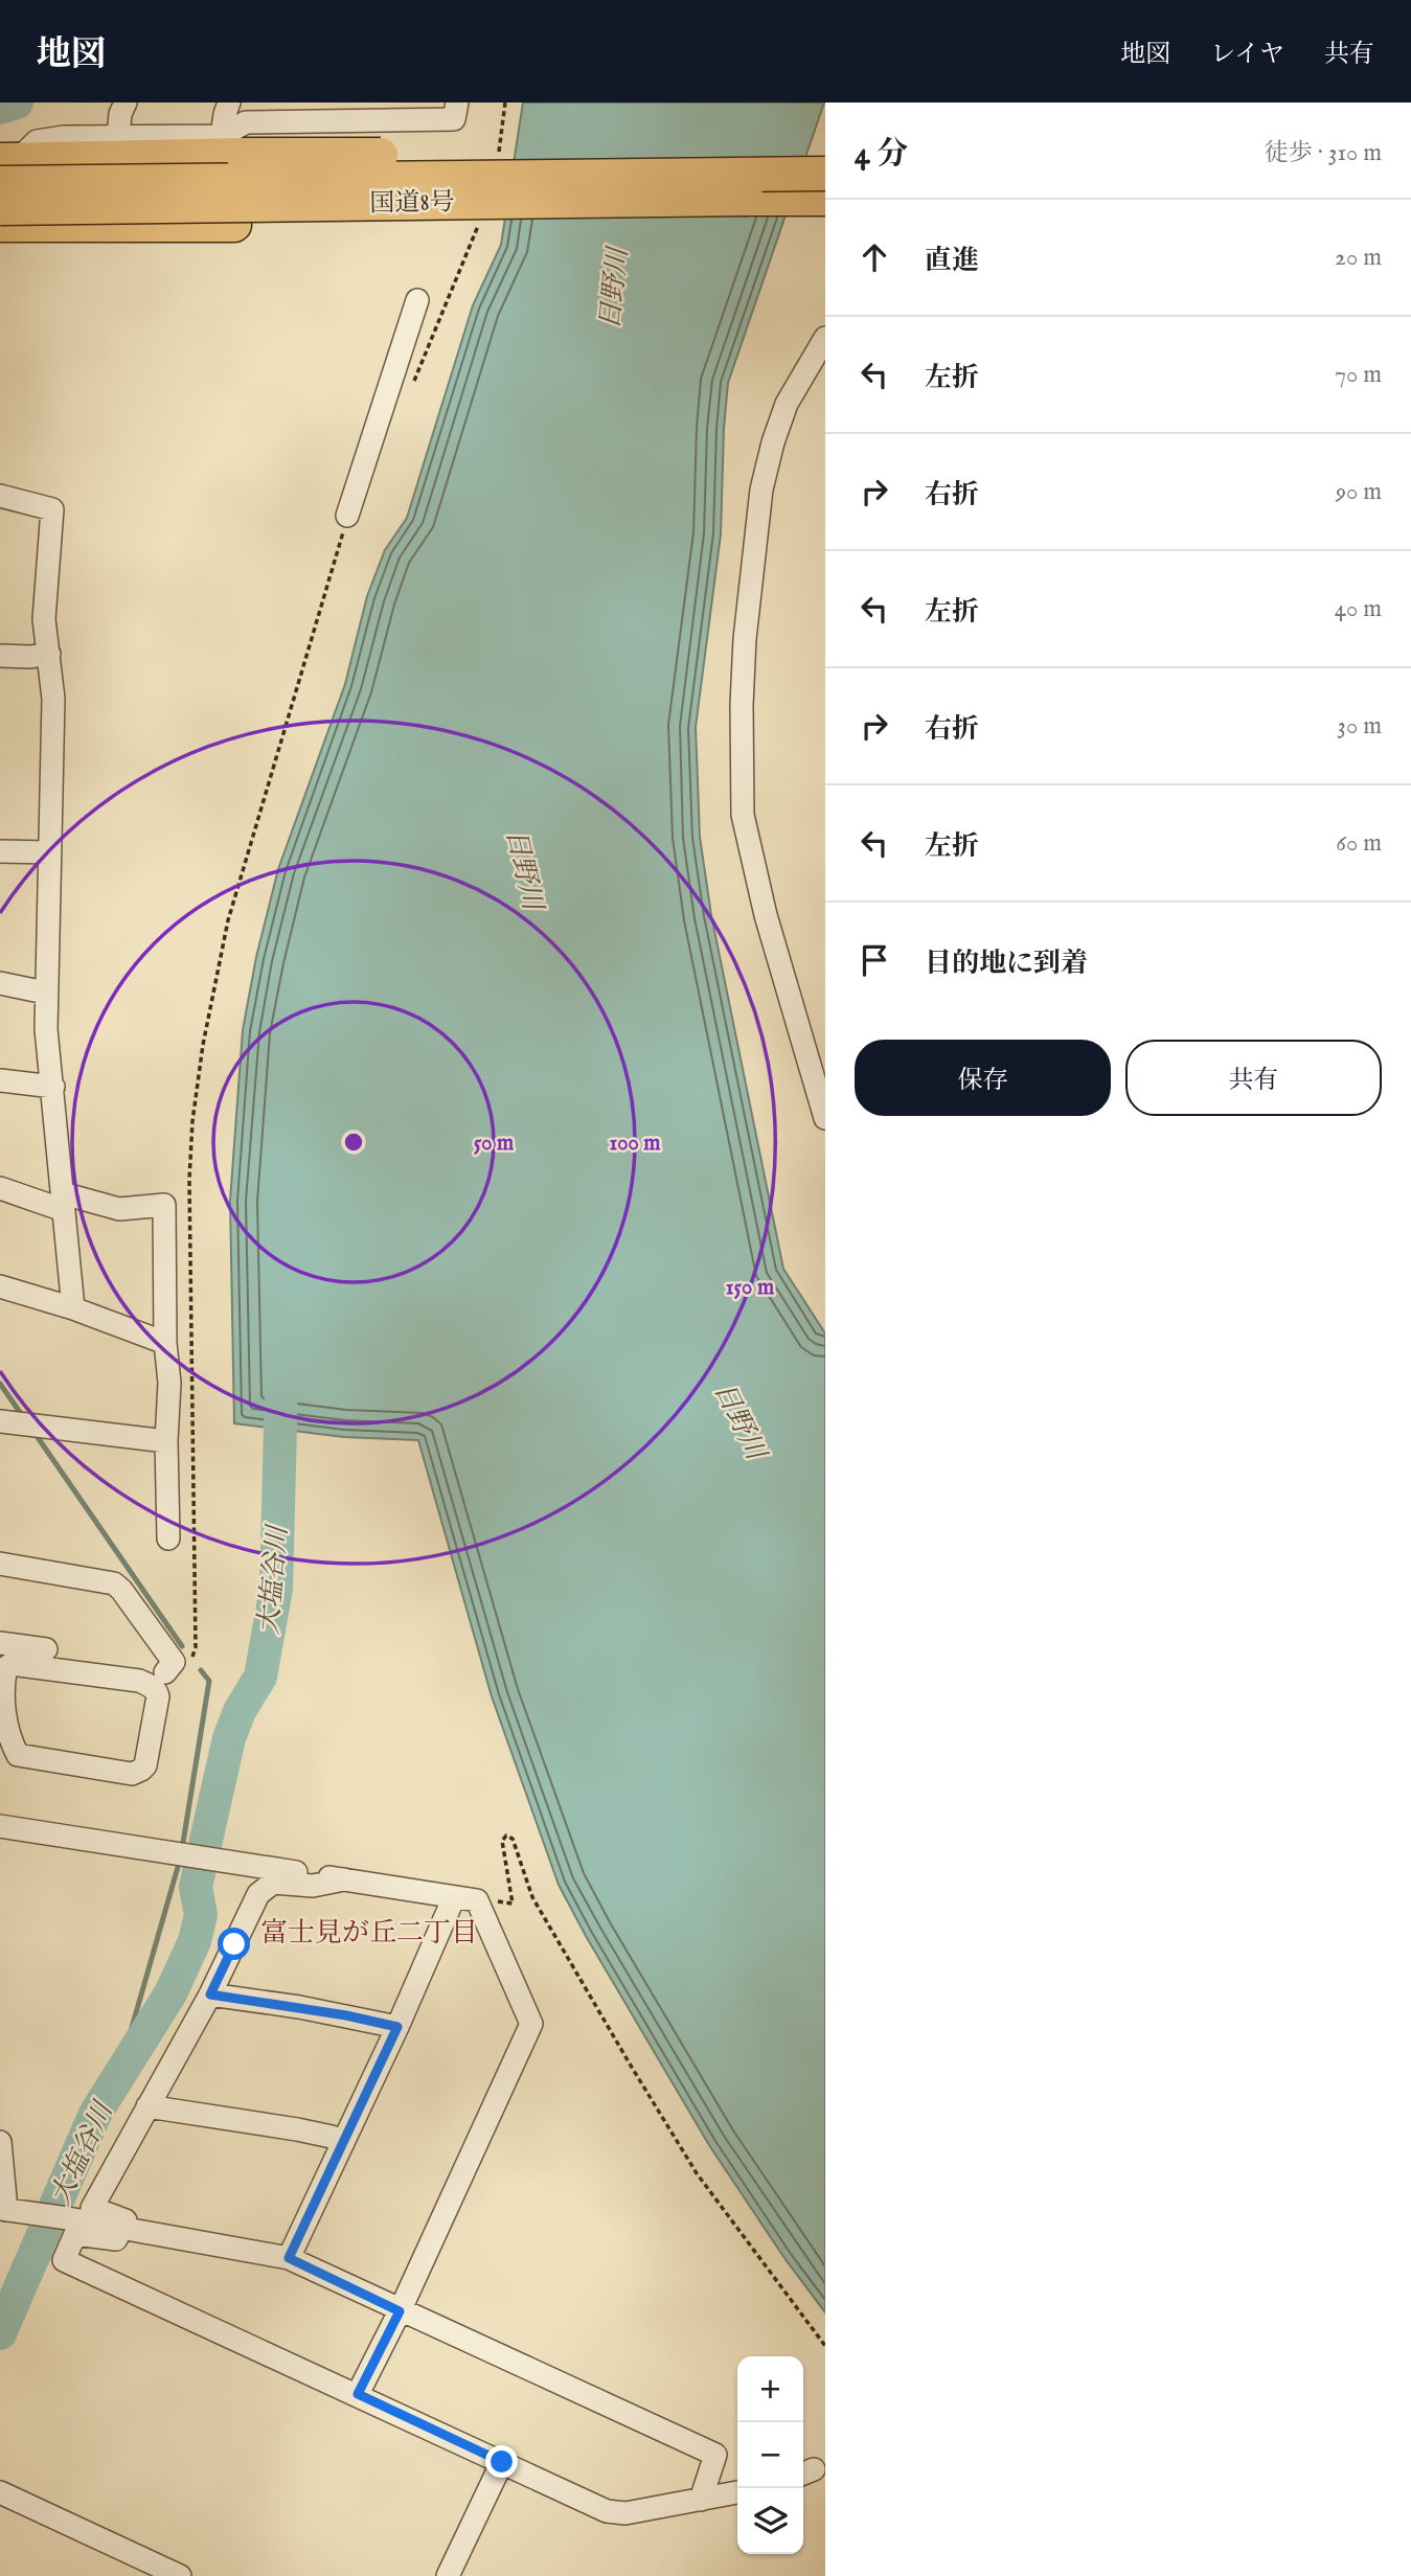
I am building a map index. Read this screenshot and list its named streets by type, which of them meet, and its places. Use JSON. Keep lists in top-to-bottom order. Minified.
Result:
{"streets":{"highway":["国道8号"]},"districts":["富士見が丘二丁目"],"water":["日野川","大塩谷川"],"page":{"header":"地図","nav":["地図","レイヤ","共有"],"heading":["4 分","徒歩 · 310 m"],"list":[["直進","20 m"],["左折","70 m"],["右折","90 m"],["左折","40 m"],["右折","30 m"],["左折","60 m"],"目的地に到着"],"buttons":["保存","共有"],"map_buttons":["+","−"]},"rings":["50 m","100 m","150 m"]}
